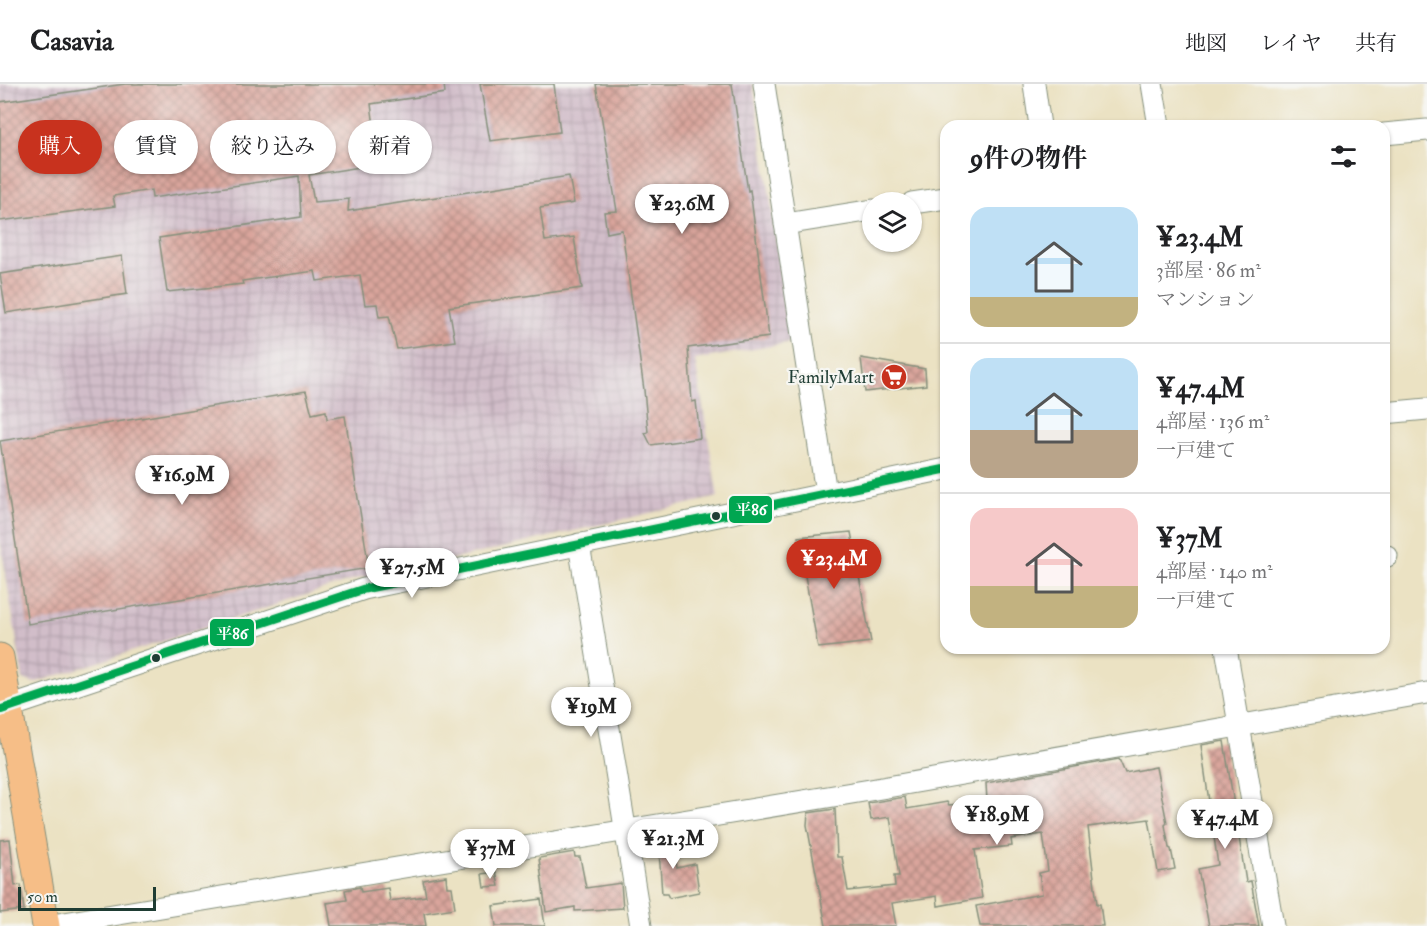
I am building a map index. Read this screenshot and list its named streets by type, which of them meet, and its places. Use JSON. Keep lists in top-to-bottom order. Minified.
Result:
{"places":{"supermarket":["FamilyMart"]},"lines":["transit line 平86"],"scale_bar":"50 m","page":{"header":"Casavia","nav":["地図","レイヤ","共有"],"chip":["購入","賃貸","絞り込み","新着"],"heading":"9件の物件","price":["¥23.6M","¥16.9M","¥23.4M","¥27.5M","¥19M","¥18.9M","¥47.4M","¥21.3M","¥37M"],"list":[{"name":"¥23.4M","note":"3部屋 · 86 m² · マンション"},{"name":"¥47.4M","note":"4部屋 · 136 m² · 一戸建て"},{"name":"¥37M","note":"4部屋 · 140 m² · 一戸建て"}],"scale":"50 m"}}
